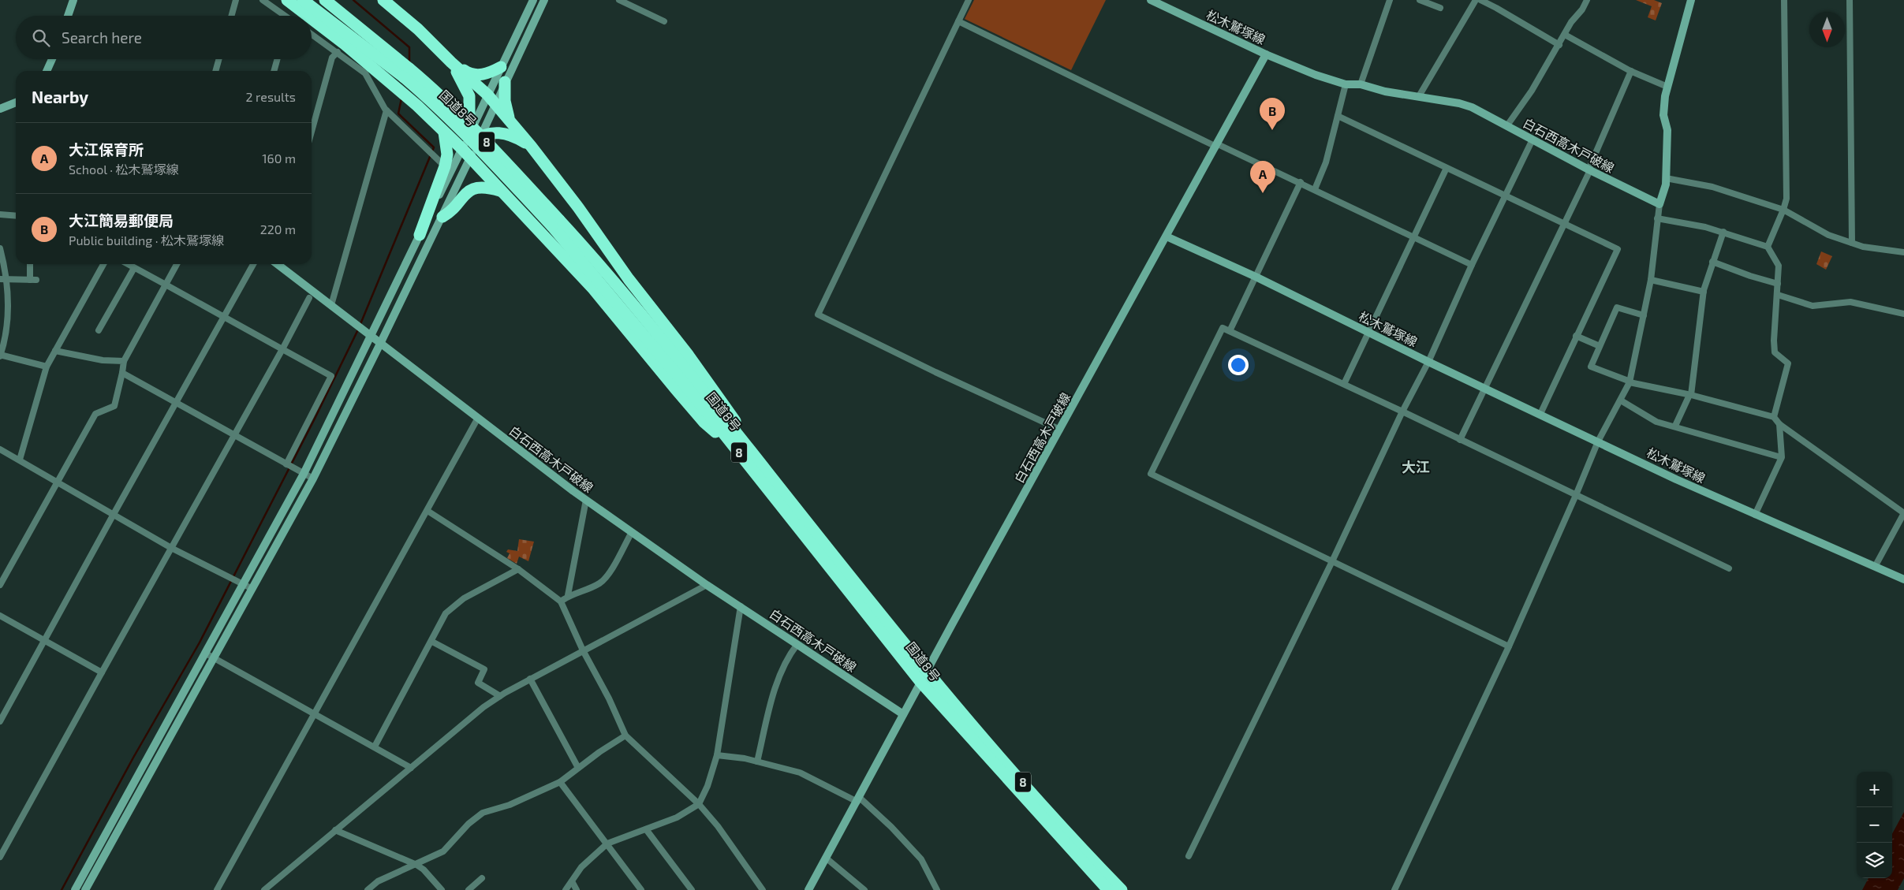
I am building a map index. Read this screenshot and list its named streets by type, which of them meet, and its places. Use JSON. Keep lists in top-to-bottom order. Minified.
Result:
{"streets":{"highway":["国道8号","8"],"main road":["松木鷲塚線","白石西高木戸破線"]},"crossings":[["松木鷲塚線","白石西高木戸破線"],["国道8号","白石西高木戸破線"]],"districts":["大江"],"north":"bottom","page":{"search":"Search here","heading":["Nearby","2 results"],"pins":["B","A"],"list":[{"mark":"A","name":"大江保育所","note":"School · 松木鷲塚線","value":"160 m"},{"mark":"B","name":"大江簡易郵便局","note":"Public building · 松木鷲塚線","value":"220 m"}],"map_buttons":["+","−"]}}
